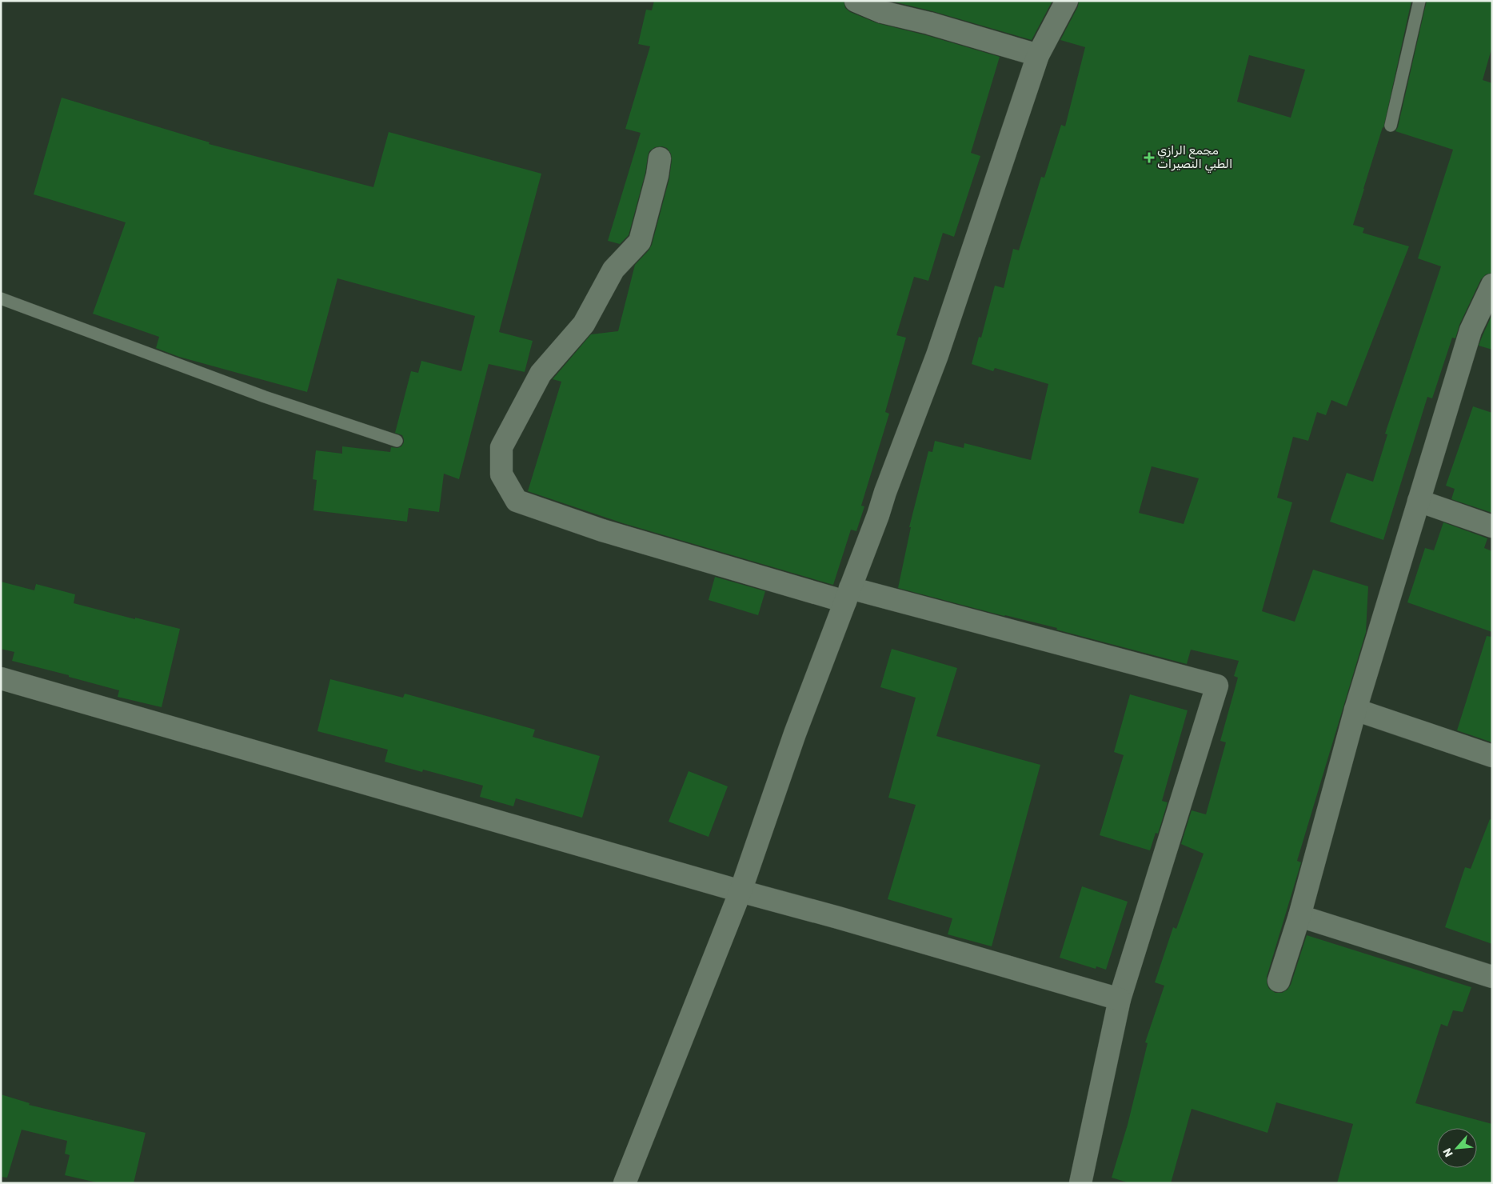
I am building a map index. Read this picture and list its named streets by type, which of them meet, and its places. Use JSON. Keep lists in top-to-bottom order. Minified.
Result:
{"places":{"health":["مجمع الرازي الطبي النصيرات"]},"north":"bottom left"}
